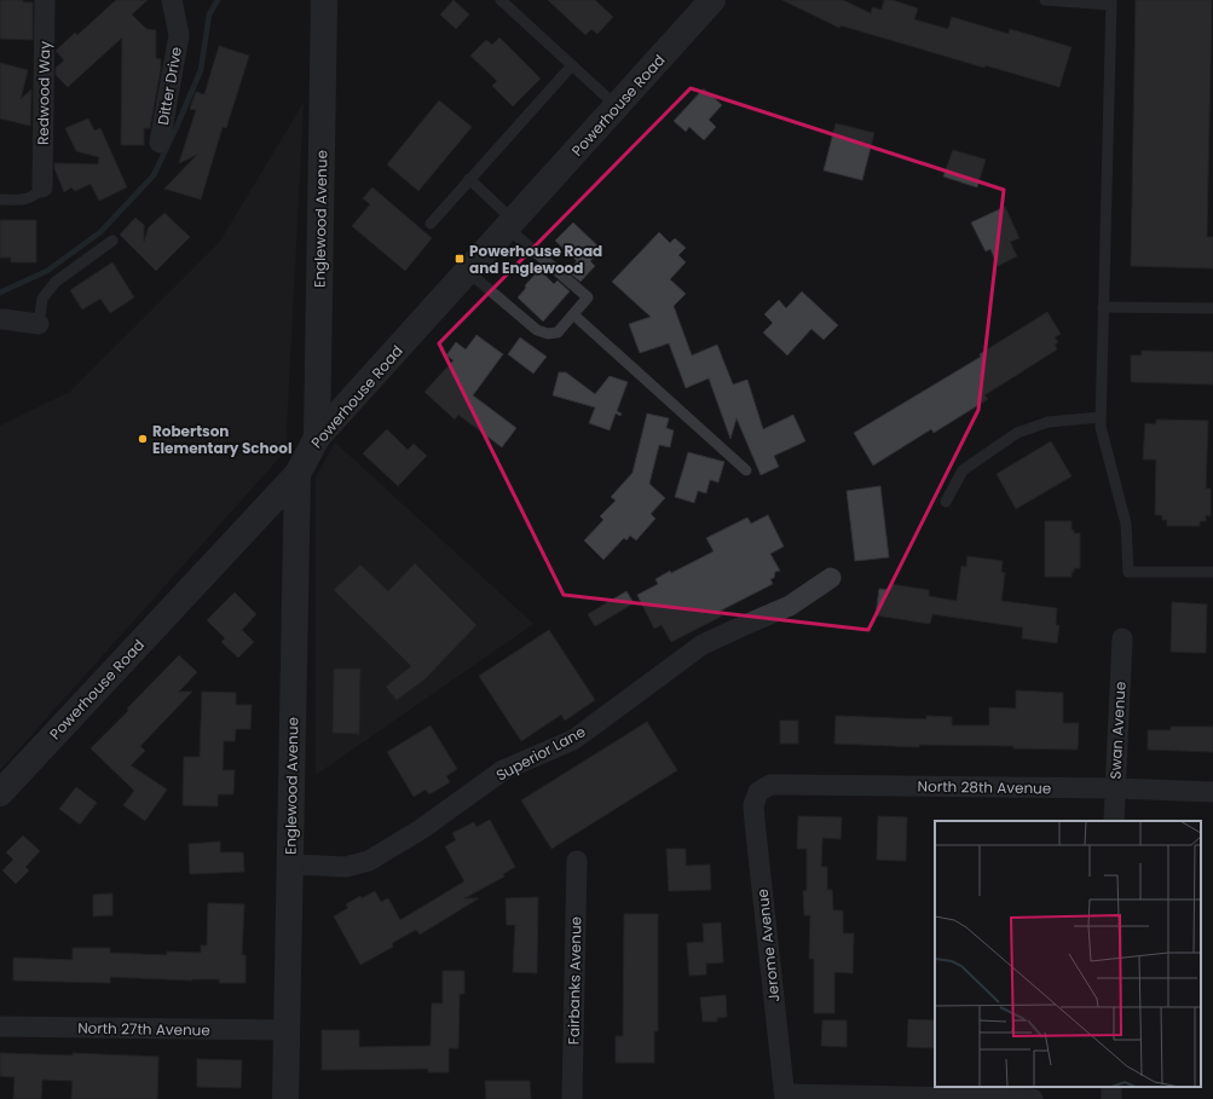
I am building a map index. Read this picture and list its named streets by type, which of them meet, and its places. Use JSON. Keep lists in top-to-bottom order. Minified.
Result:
{"streets":{"street":["Ditter Drive","Redwood Way","Powerhouse Road","Englewood Avenue","Swan Avenue","Superior Lane","North 28th Avenue","Jerome Avenue","Fairbanks Avenue","North 27th Avenue"]},"crossings":[["Powerhouse Road","Englewood Avenue"],["Englewood Avenue","Superior Lane"],["Englewood Avenue","North 27th Avenue"],["Swan Avenue","North 28th Avenue"],["North 28th Avenue","Jerome Avenue"]],"places":{"transit":["Powerhouse Road and Englewood"],"other":["Robertson Elementary School"]}}
